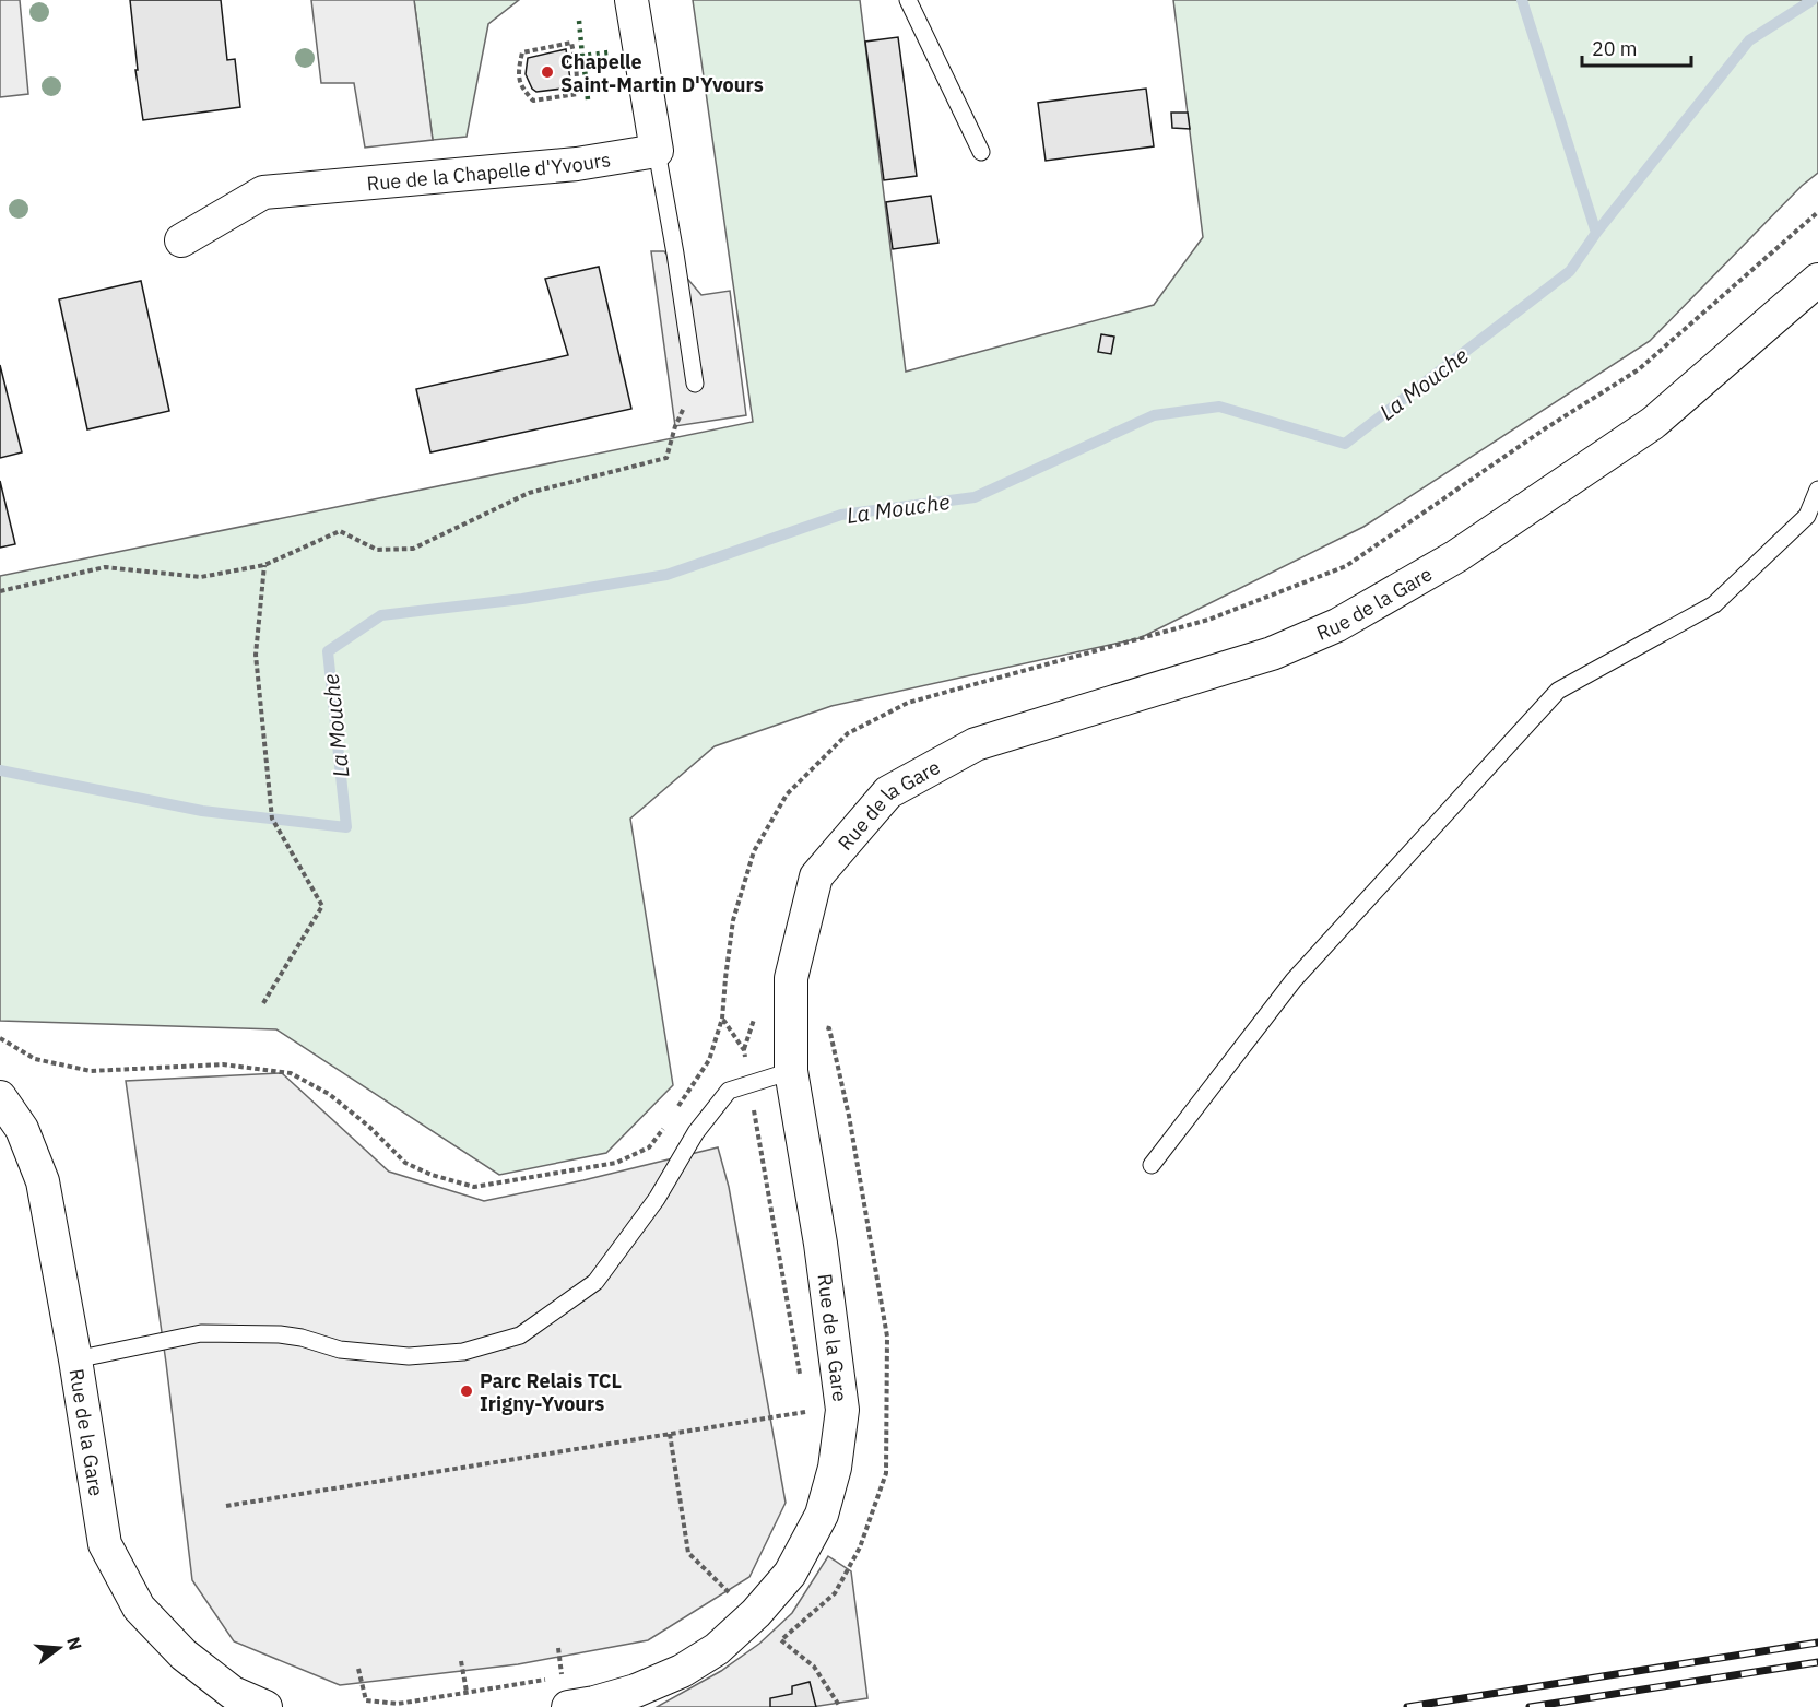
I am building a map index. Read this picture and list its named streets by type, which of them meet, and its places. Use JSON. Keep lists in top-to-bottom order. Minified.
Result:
{"streets":{"street":["Rue de la Chapelle d'Yvours","Rue de la Gare"]},"water":["La Mouche"],"places":["Chapelle Saint-Martin D'Yvours","Parc Relais TCL Irigny-Yvours"],"scale_bar":"20 m","north":"right"}
